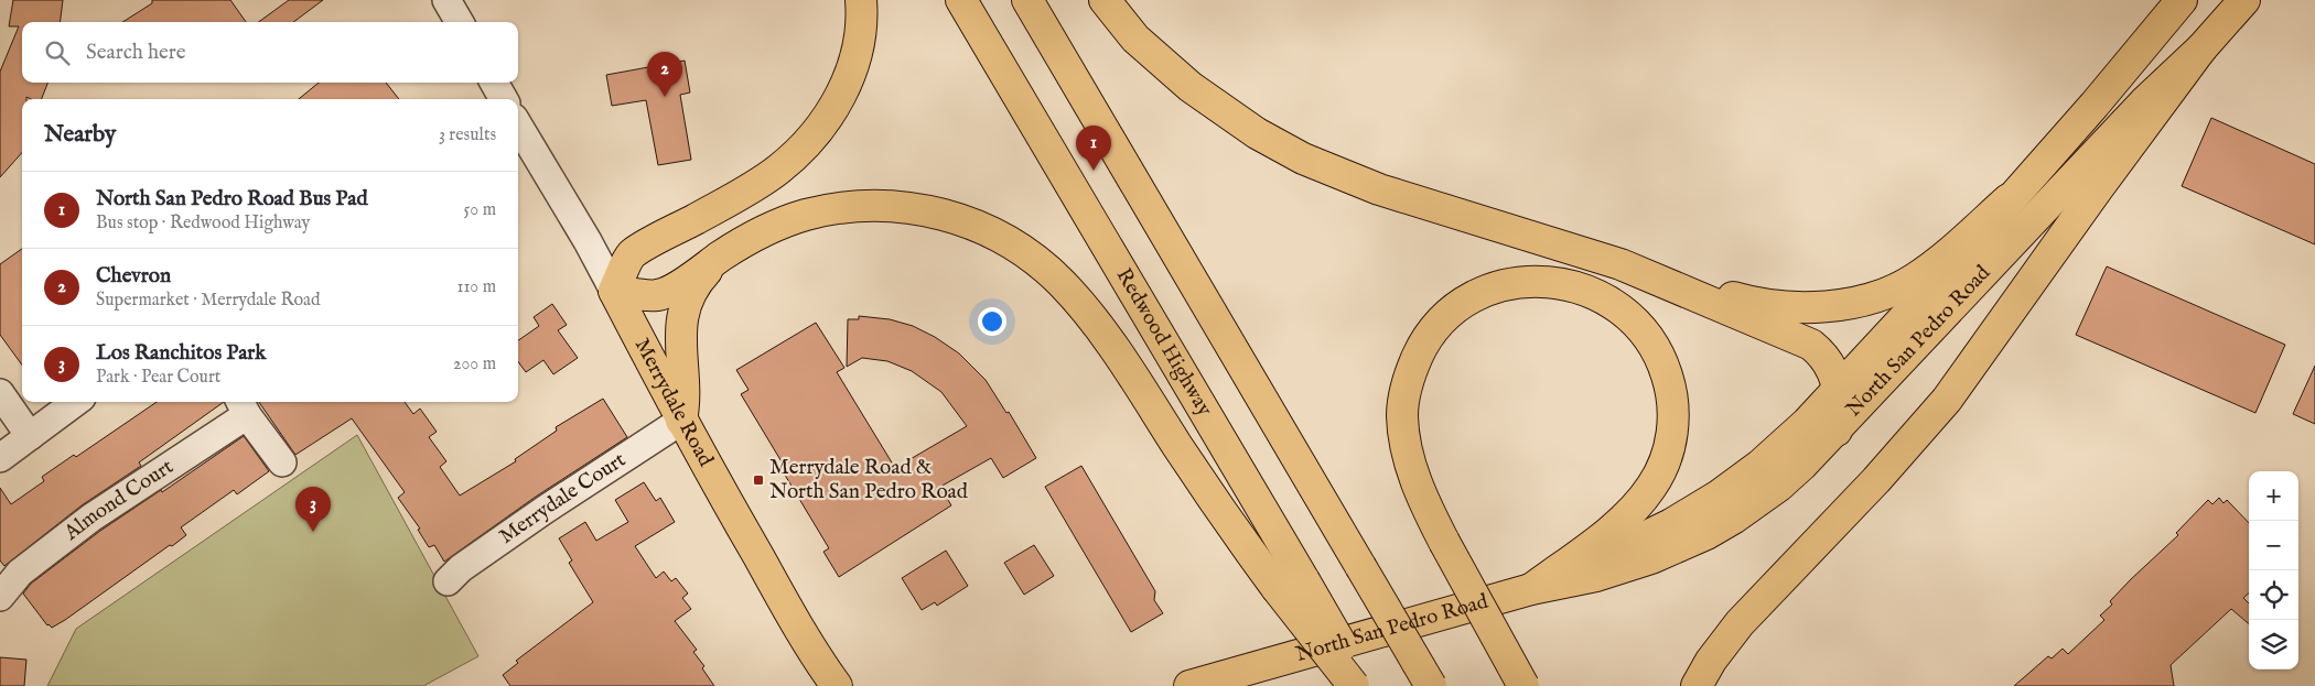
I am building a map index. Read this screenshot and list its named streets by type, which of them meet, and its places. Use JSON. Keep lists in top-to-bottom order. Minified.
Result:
{"streets":{"main road":["North San Pedro Road","Redwood Highway","Merrydale Road"],"street":["Merrydale Court","Almond Court"]},"crossings":[["Merrydale Road","Merrydale Court"]],"places":{"transit":["Merrydale Road & North San Pedro Road"]},"page":{"search":"Search here","pins":["2","1","3"],"heading":["Nearby","3 results"],"list":[{"mark":"1","name":"North San Pedro Road Bus Pad","note":"Bus stop · Redwood Highway","value":"50 m"},{"mark":"2","name":"Chevron","note":"Supermarket · Merrydale Road","value":"110 m"},{"mark":"3","name":"Los Ranchitos Park","note":"Park · Pear Court","value":"200 m"}],"map_buttons":["+","−"]}}
